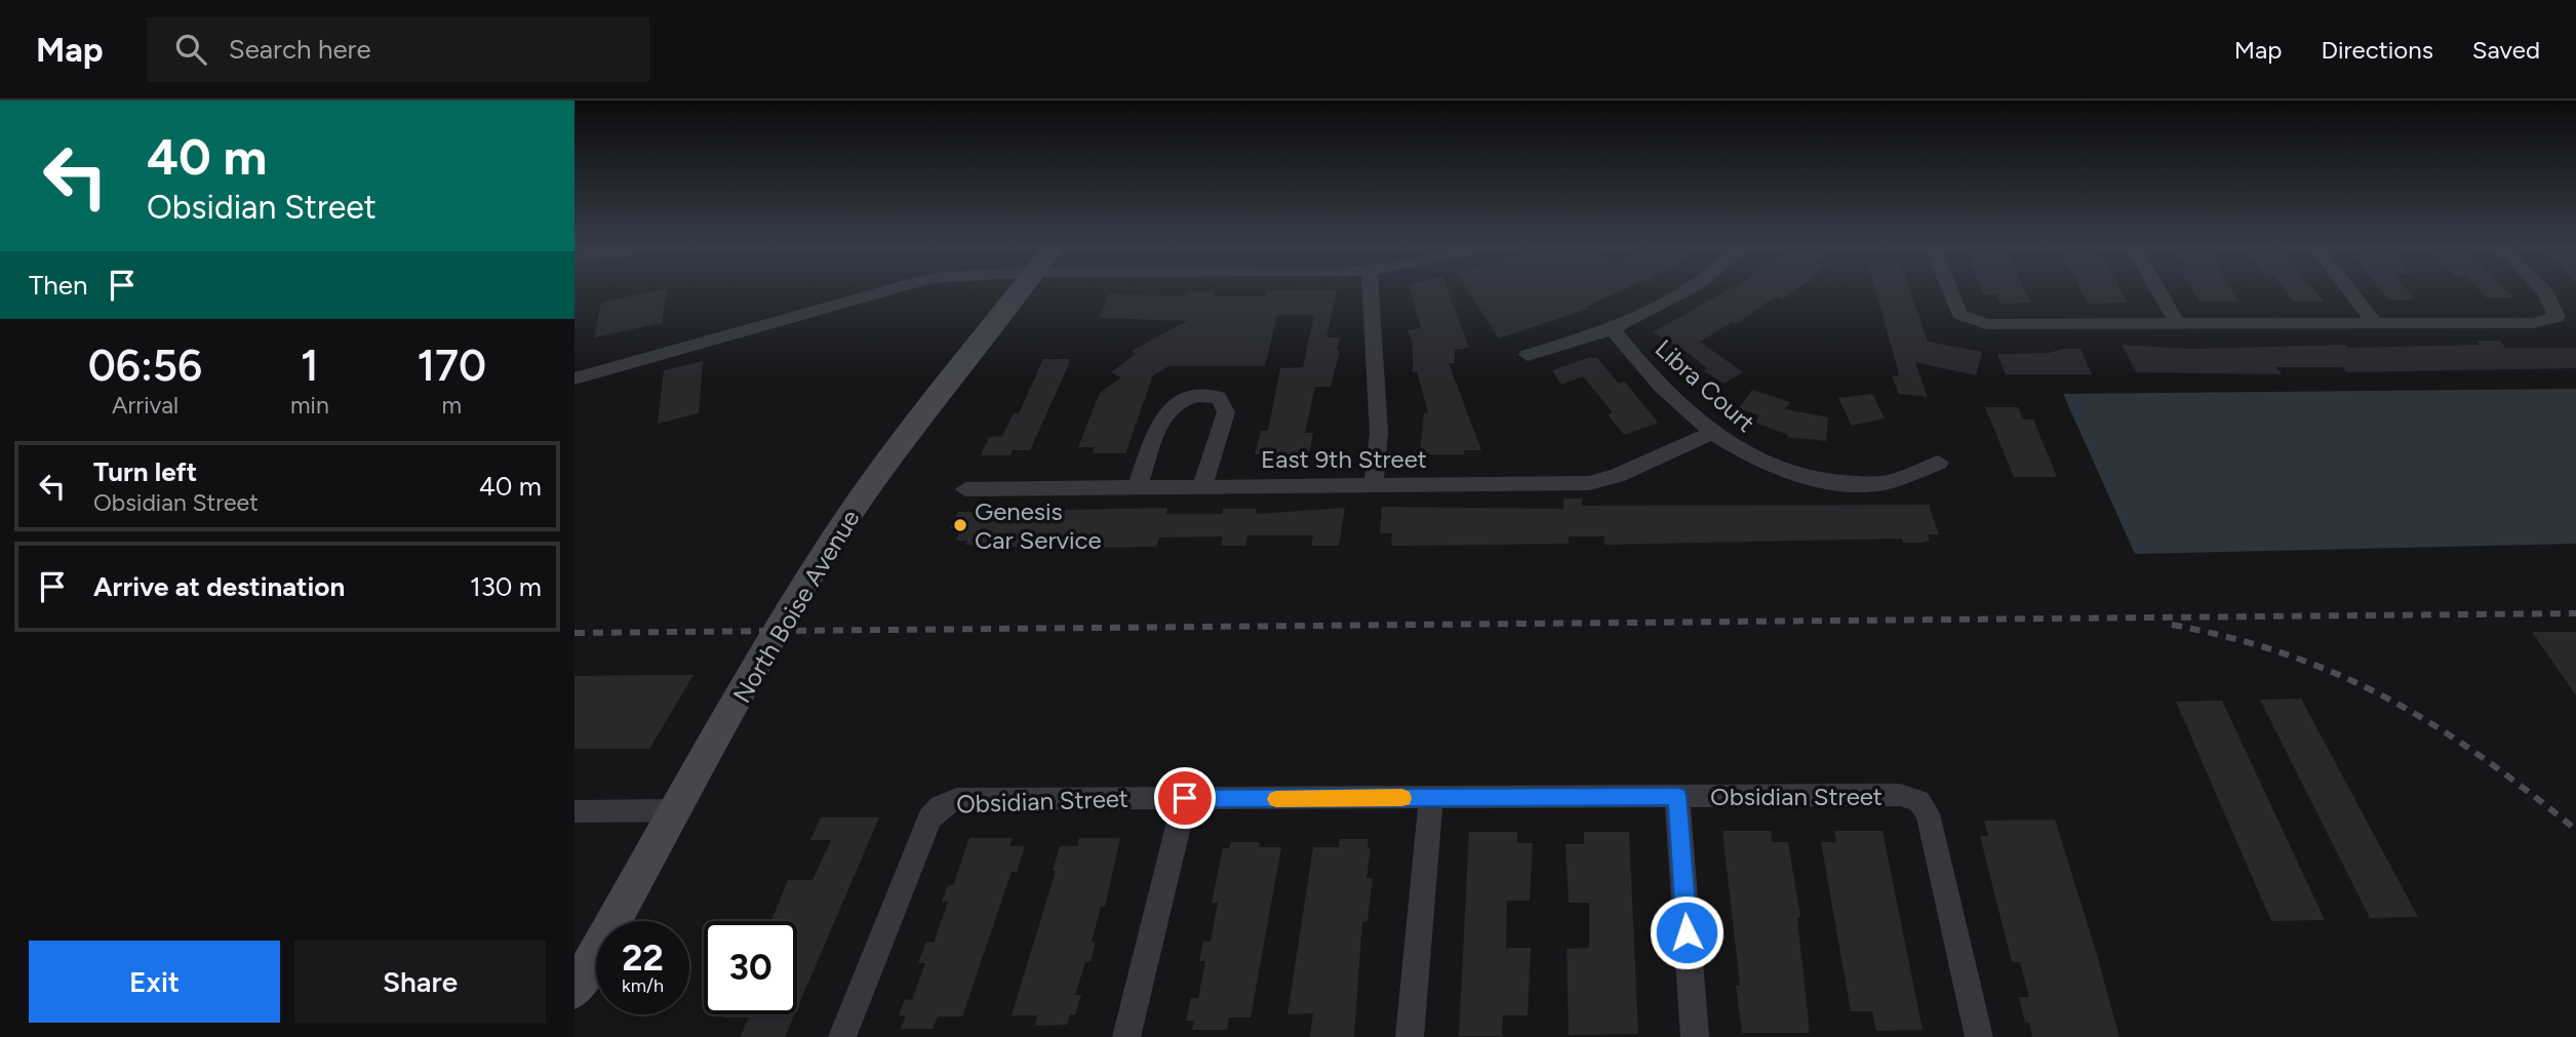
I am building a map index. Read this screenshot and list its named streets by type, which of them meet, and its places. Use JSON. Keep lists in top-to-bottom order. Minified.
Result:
{"streets":{"street":["Libra Court","East 9th Street","North Boise Avenue","Obsidian Street"]},"crossings":[["Libra Court","East 9th Street"]],"places":["Genesis Car Service"],"page":{"header":"Map","search":"Search here","nav":["Map","Directions","Saved"],"turn":["40 m","Obsidian Street"],"then":"Then","eta":["06:56","Arrival","1","min","170","m"],"list":[{"name":"Turn left","note":"Obsidian Street","value":"40 m"},{"name":"Arrive at destination","value":"130 m"}],"speed":"22 km/h","limit":"30","buttons":["Exit","Share"]}}
